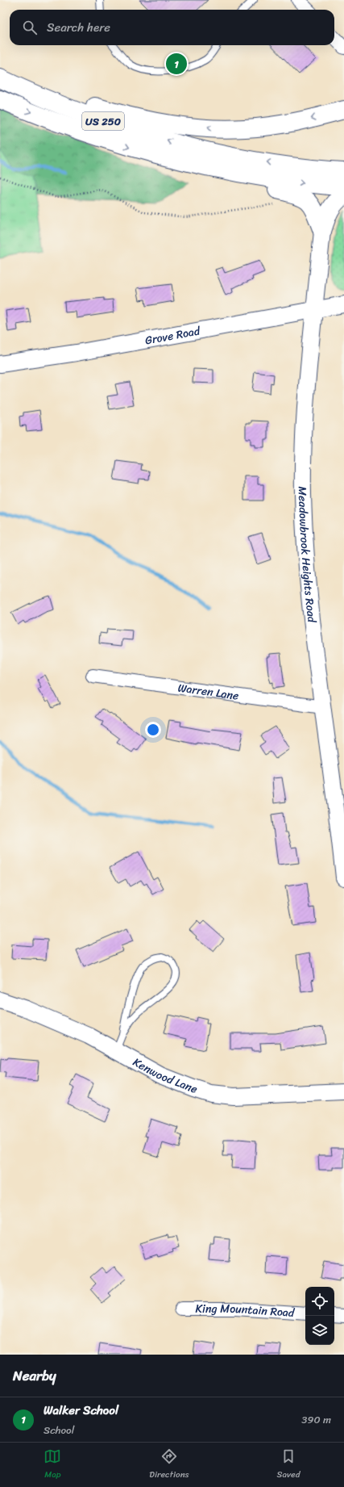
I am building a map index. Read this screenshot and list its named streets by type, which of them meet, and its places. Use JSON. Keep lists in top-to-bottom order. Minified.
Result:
{"streets":{"highway":["US 250"],"street":["Grove Road","Meadowbrook Heights Road","Warren Lane","Kenwood Lane","King Mountain Road"]},"crossings":[["Grove Road","Meadowbrook Heights Road"],["Meadowbrook Heights Road","Warren Lane"]],"page":{"search":"Search here","pins":"1","heading":"Nearby","list":[{"mark":"1","name":"Walker School","note":"School","value":"390 m"}],"nav":["Map","Directions","Saved"]}}
